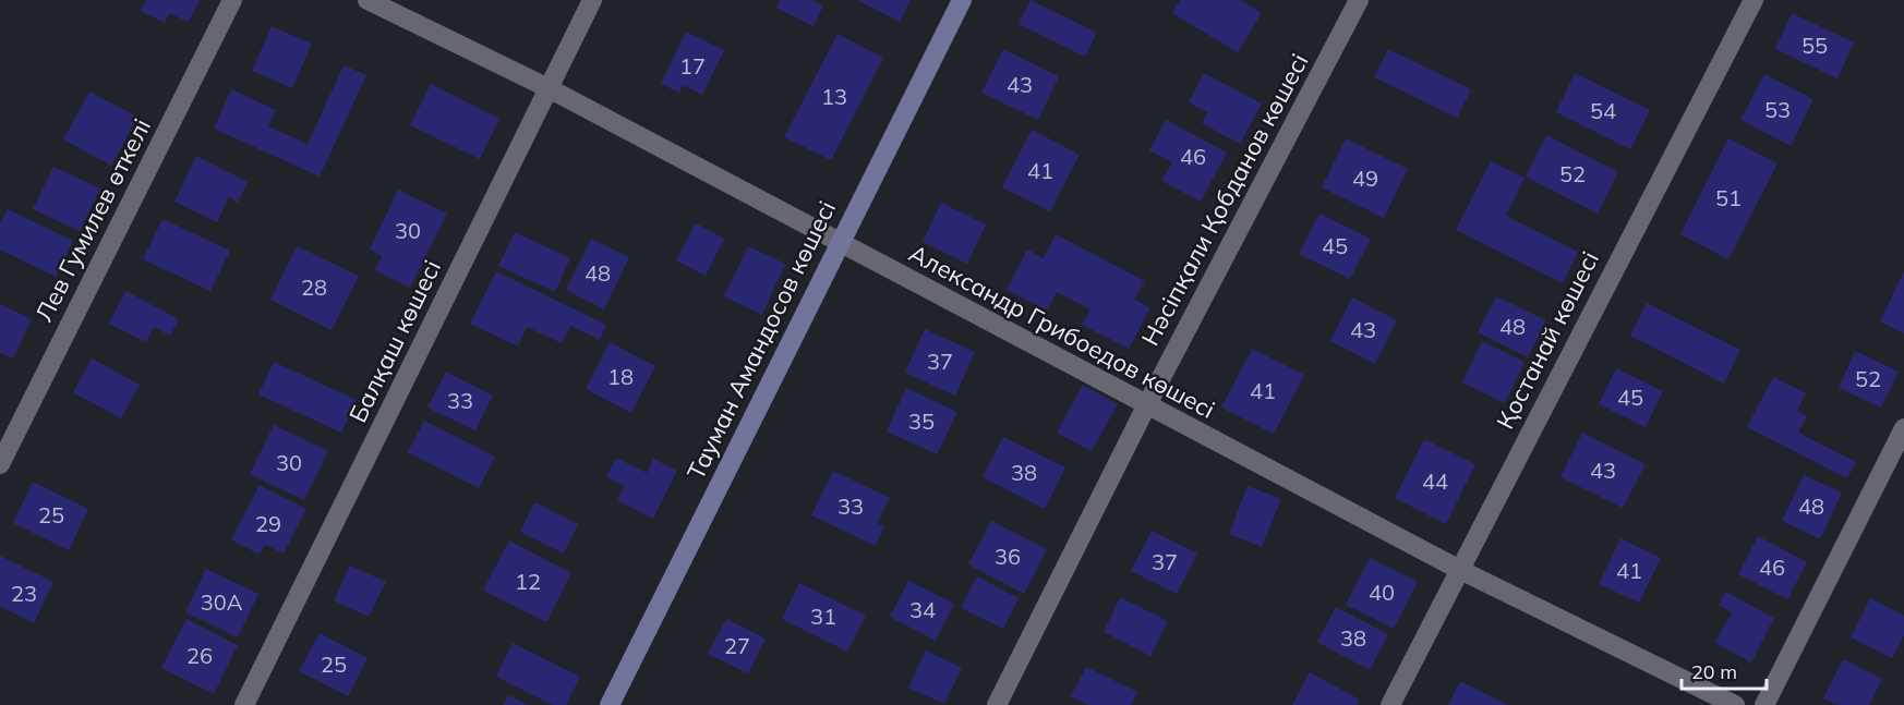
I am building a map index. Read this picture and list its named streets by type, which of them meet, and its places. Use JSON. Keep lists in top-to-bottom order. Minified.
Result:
{"streets":{"main road":["Тауман Амандосов көшесі"],"street":["Нәсіпқали Қобданов көшесі","Лев Гумилев өткелі","Александр Грибоедов көшесі","Қостанай көшесі","Балқаш көшесі"]},"crossings":[["Нәсіпқали Қобданов көшесі","Александр Грибоедов көшесі"],["Александр Грибоедов көшесі","Тауман Амандосов көшесі"],["Александр Грибоедов көшесі","Қостанай көшесі"],["Александр Грибоедов көшесі","Балқаш көшесі"]],"house_numbers":["55","17","43","13","53","54","46","41","52","49","51","30","45","48","28","48","43","37","18","52","41","45","33","35","30","43","38","44","33","48","25","29","36","37","46","41","12","40","23","30А","34","31","38","27","26","25"],"scale_bar":"20 m"}
